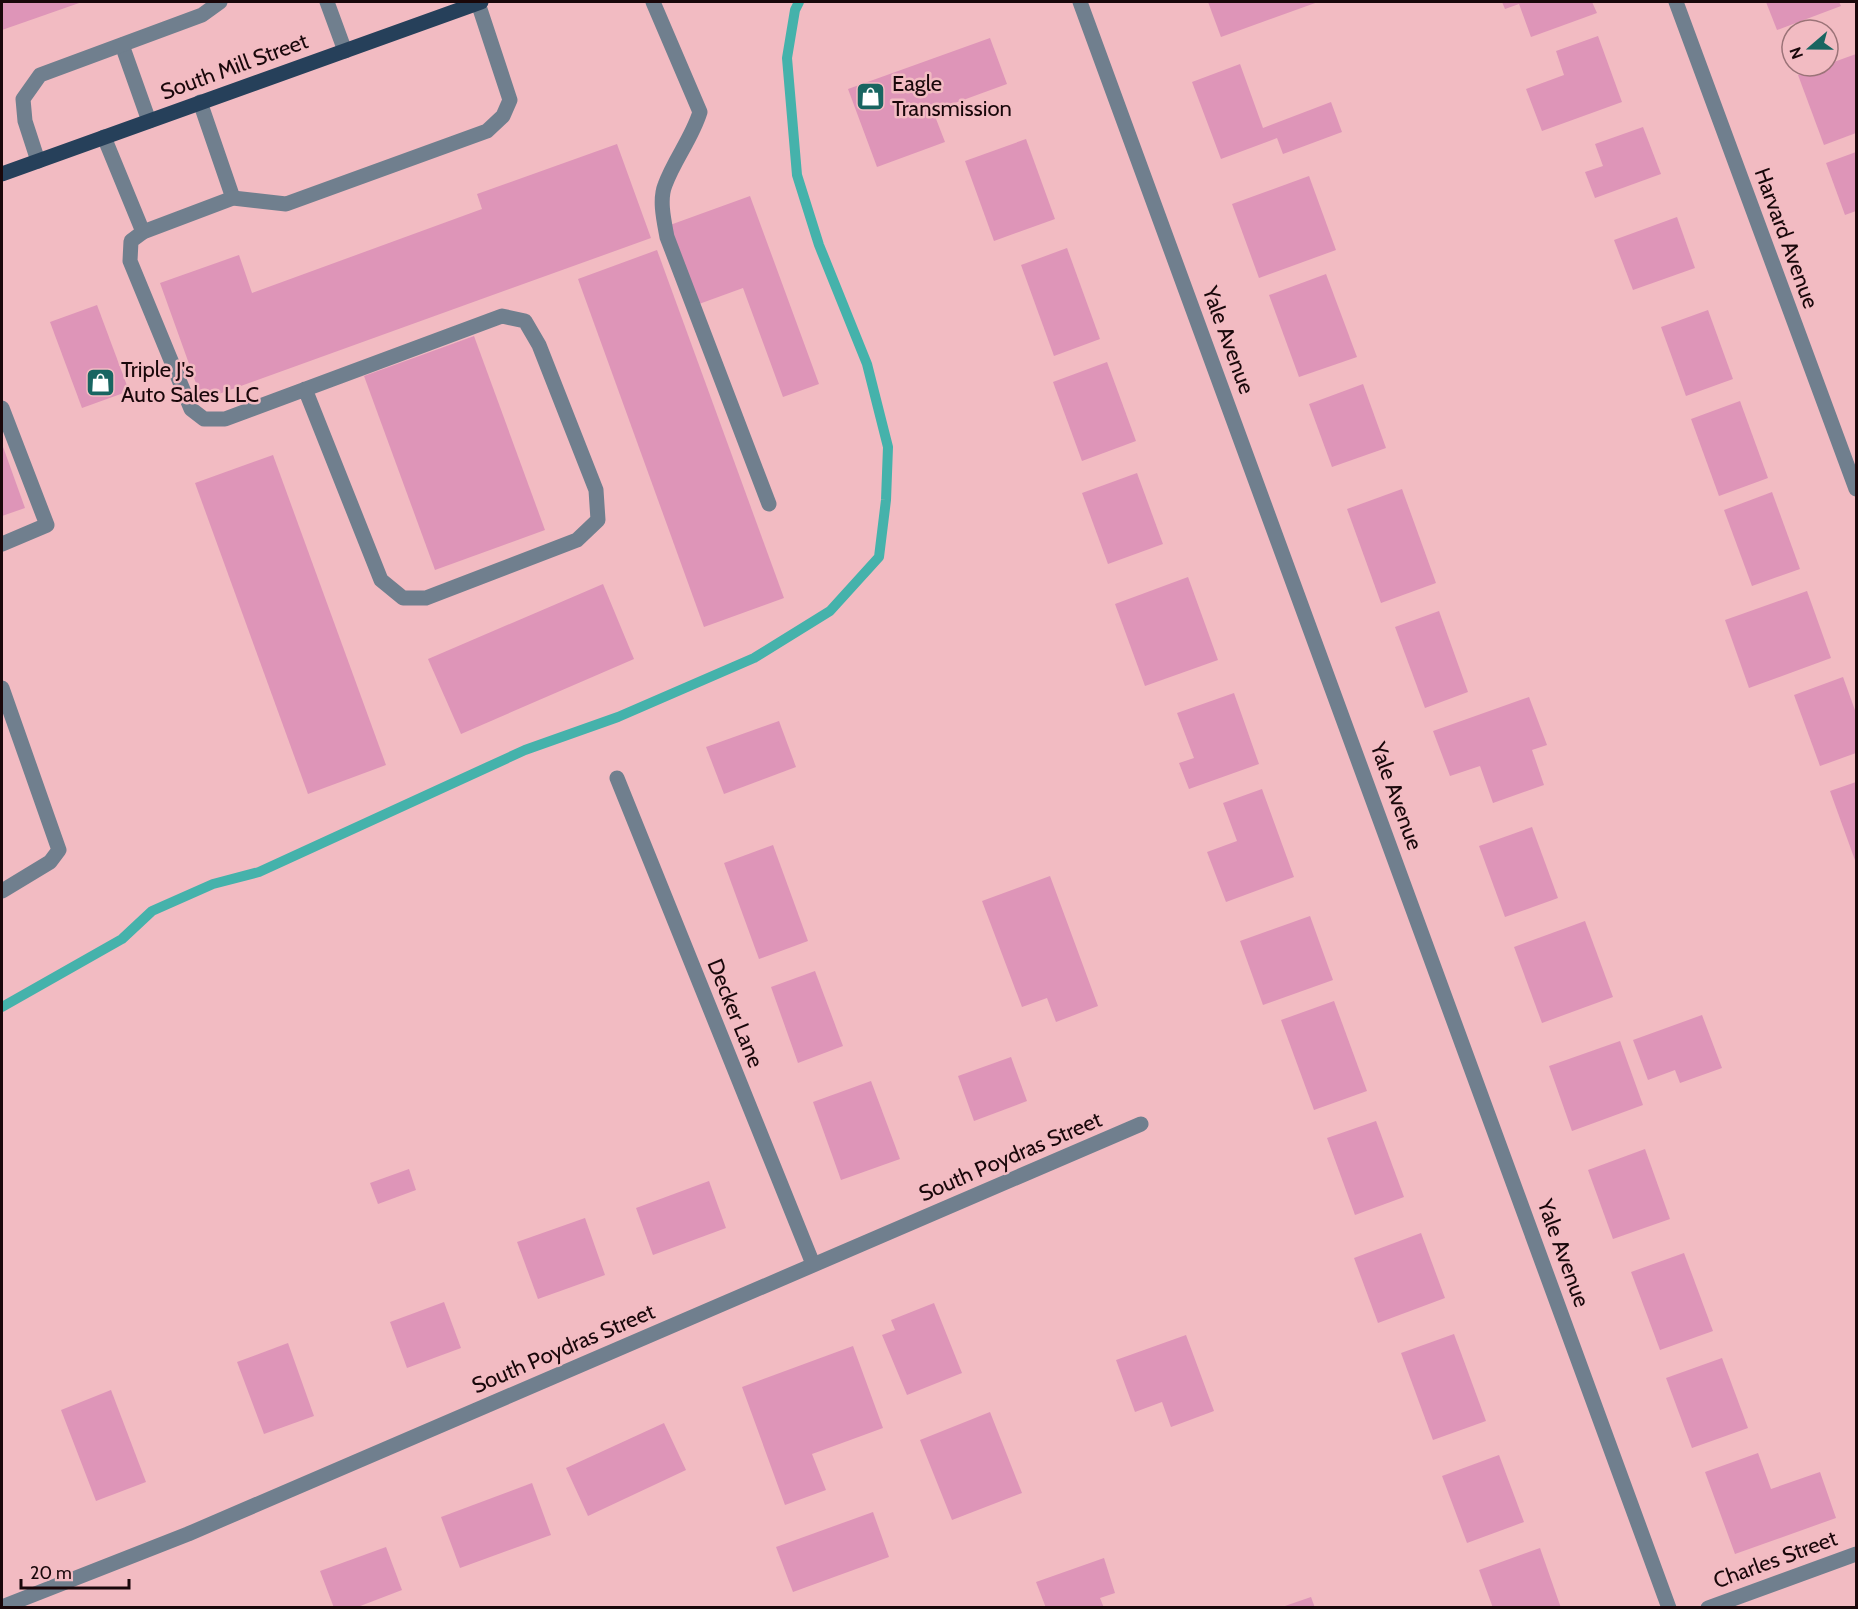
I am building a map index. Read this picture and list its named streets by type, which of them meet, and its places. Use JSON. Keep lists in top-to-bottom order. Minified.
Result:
{"streets":{"main road":["South Mill Street"],"street":["Harvard Avenue","Yale Avenue","Decker Lane","South Poydras Street","Charles Street"]},"crossings":[["Decker Lane","South Poydras Street"]],"places":{"shop":["Eagle Transmission","Triple J's Auto Sales LLC"]},"scale_bar":"20 m","north":"left"}
